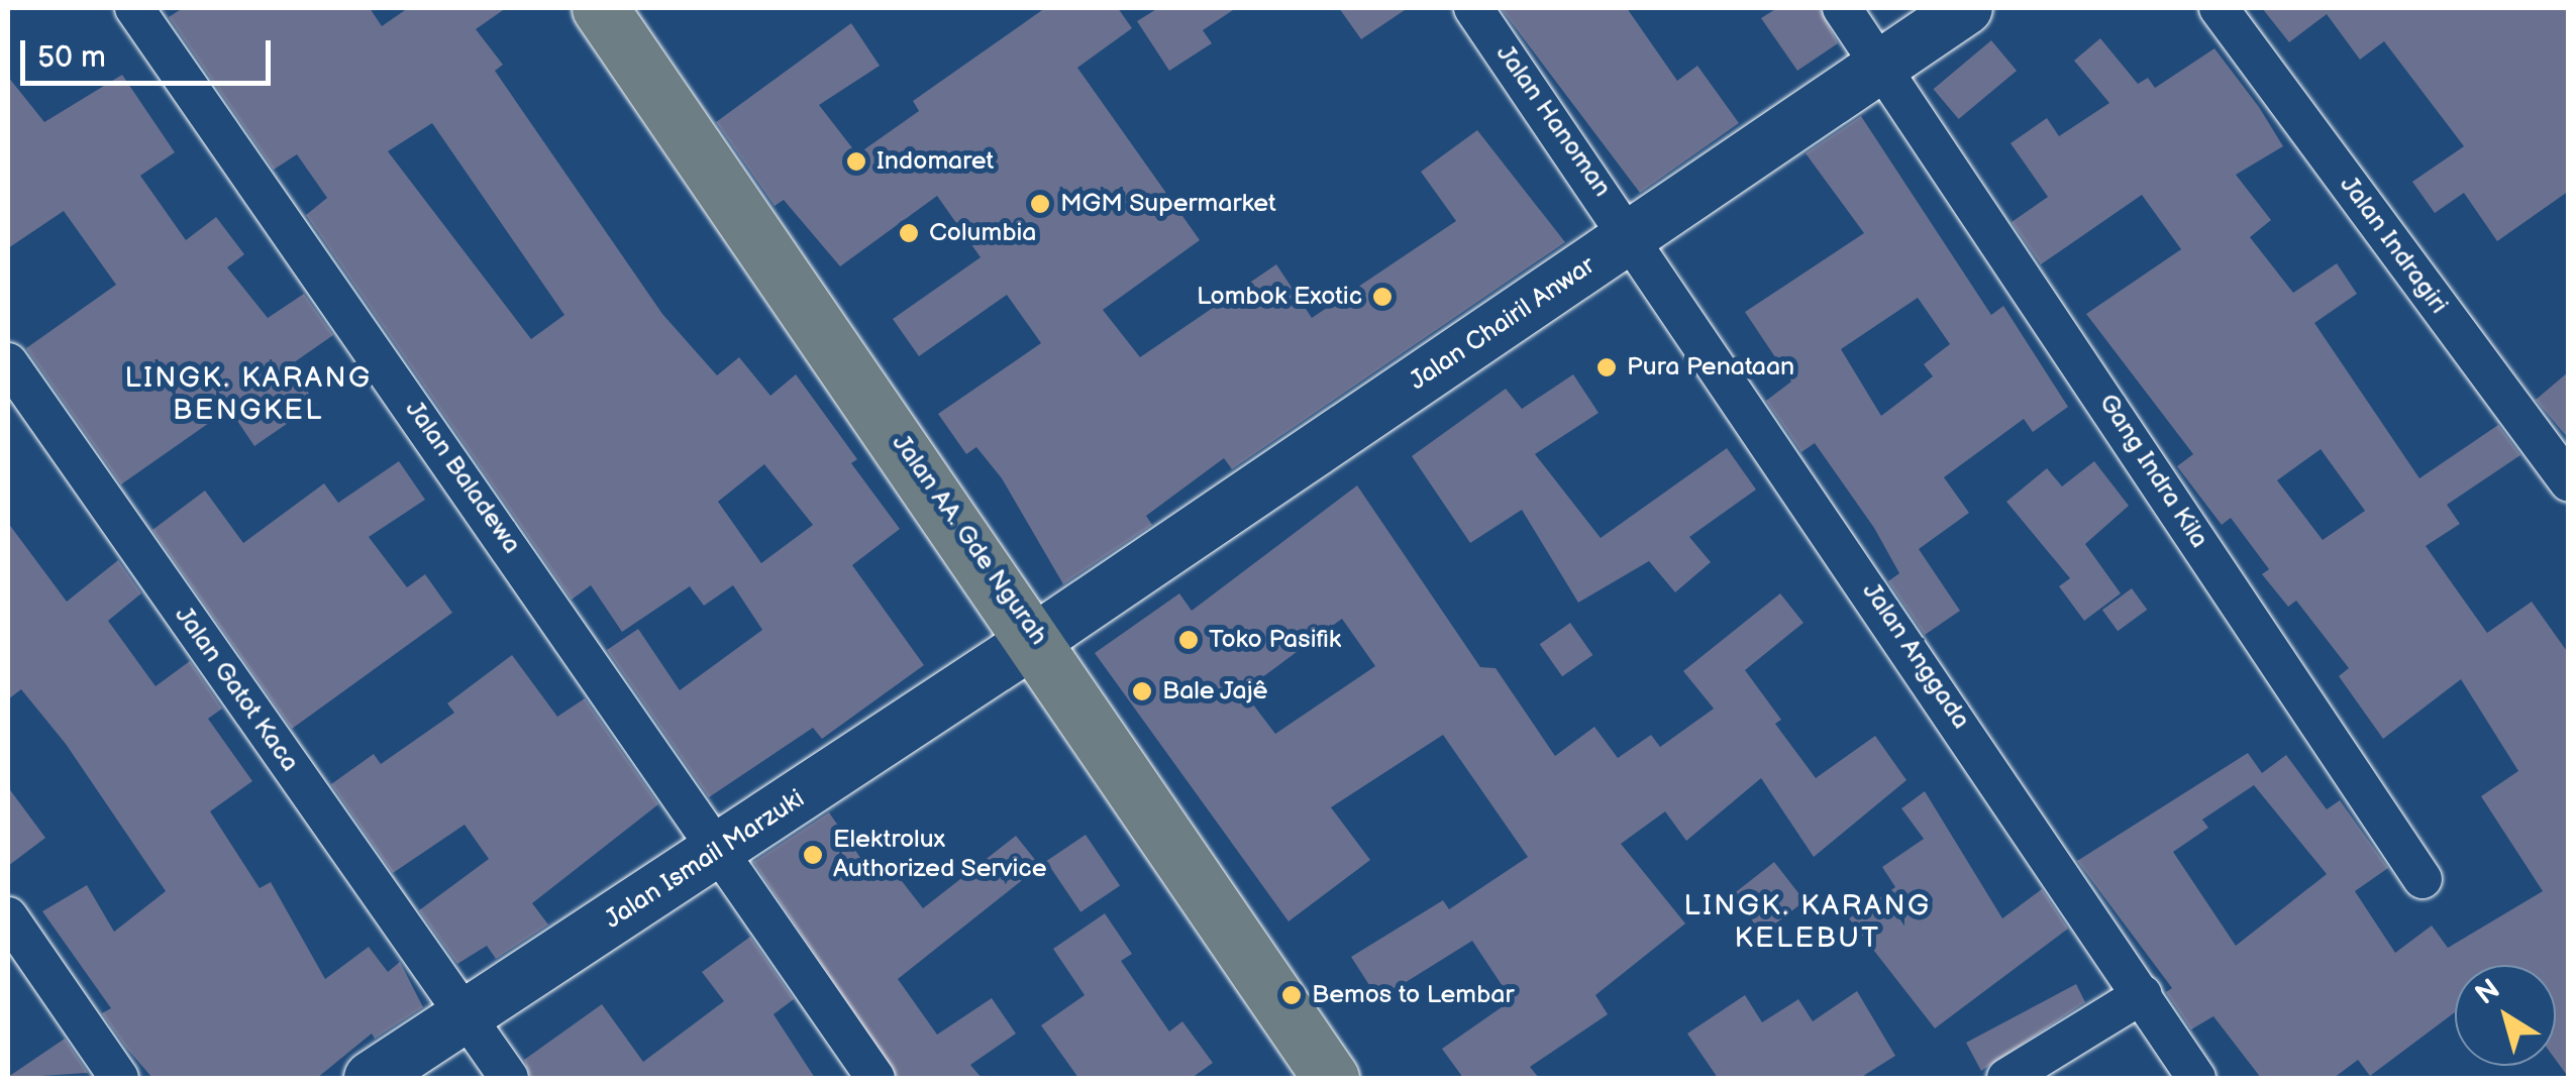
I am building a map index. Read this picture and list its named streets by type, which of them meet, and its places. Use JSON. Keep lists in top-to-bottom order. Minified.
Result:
{"streets":{"main road":["Jalan AA. Gde Ngurah"],"street":["Jalan Hanoman","Jalan Indragiri","Jalan Chairil Anwar","Gang Indra Kila","Jalan Baladewa","Jalan Anggada","Jalan Gatot Kaca","Jalan Ismail Marzuki"]},"crossings":[["Jalan Hanoman","Jalan Chairil Anwar"],["Jalan Hanoman","Jalan Anggada"],["Jalan Chairil Anwar","Gang Indra Kila"],["Jalan Chairil Anwar","Jalan AA. Gde Ngurah"],["Jalan Chairil Anwar","Jalan Anggada"],["Jalan Chairil Anwar","Jalan Ismail Marzuki"],["Jalan Baladewa","Jalan Ismail Marzuki"],["Jalan AA. Gde Ngurah","Jalan Ismail Marzuki"],["Jalan Gatot Kaca","Jalan Ismail Marzuki"]],"districts":["LINGK. KARANG BENGKEL","LINGK. KARANG KELEBUT"],"places":["Indomaret","MGM Supermarket","Columbia","Lombok Exotic","Pura Penataan","Toko Pasifik","Bale Jajê","Elektrolux Authorized Service","Bemos to Lembar"],"scale_bar":"50 m","north":"top left"}
